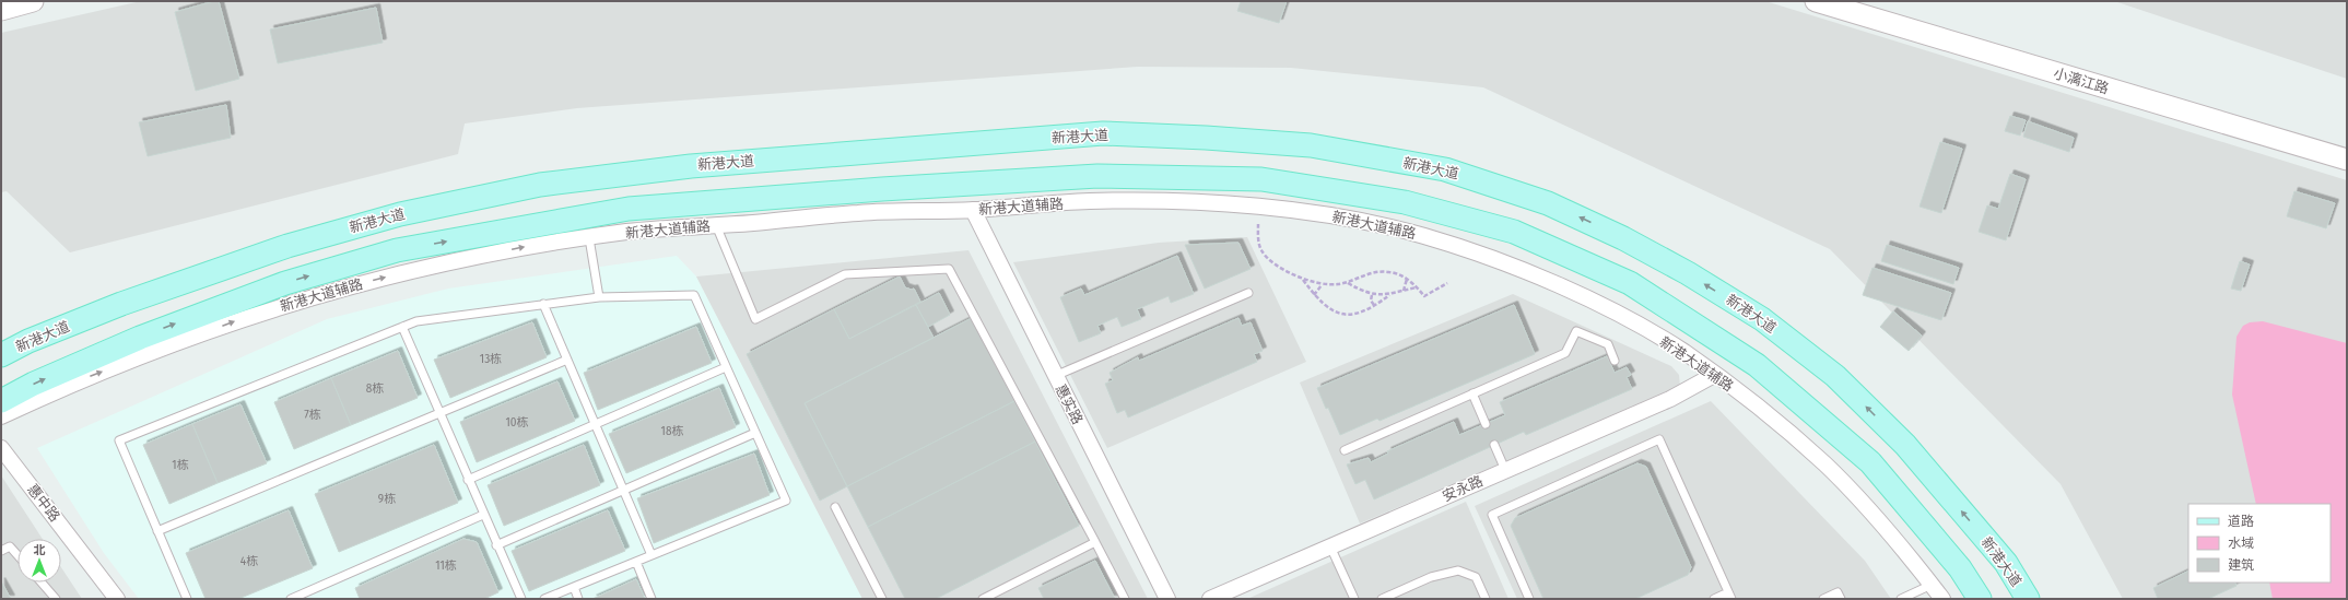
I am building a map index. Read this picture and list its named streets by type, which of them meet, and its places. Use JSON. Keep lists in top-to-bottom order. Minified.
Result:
{"streets":{"main road":["新港大道"],"street":["小漓江路","新港大道辅路","惠实路","安永路","惠中路"]},"crossings":[["新港大道辅路","惠实路"],["新港大道辅路","安永路"]],"house_numbers":["13栋","8栋","7栋","10栋","18栋","1栋","9栋","4栋","11栋"],"legend":["道路","水域","建筑"],"north":"top"}
